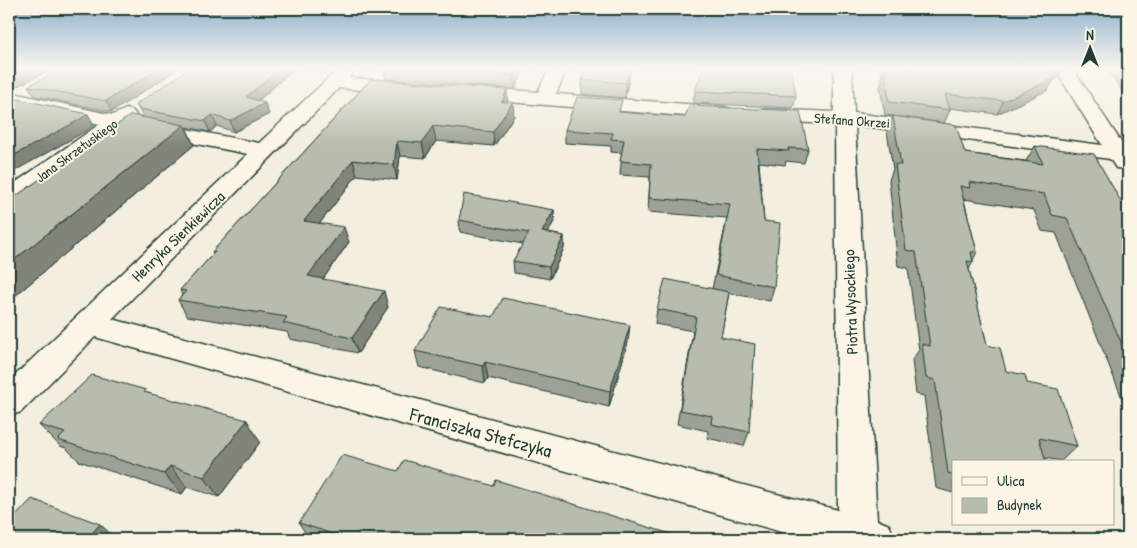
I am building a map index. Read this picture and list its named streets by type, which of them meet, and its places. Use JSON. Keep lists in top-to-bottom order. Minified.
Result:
{"streets":{"street":["Stefana Okrzei","Jana Skrzetuskiego","Henryka Sienkiewicza","Piotra Wysockiego","Franciszka Stefczyka"]},"crossings":[["Stefana Okrzei","Piotra Wysockiego"],["Henryka Sienkiewicza","Franciszka Stefczyka"],["Piotra Wysockiego","Franciszka Stefczyka"]],"legend":["Ulica","Budynek"],"north":"top"}
